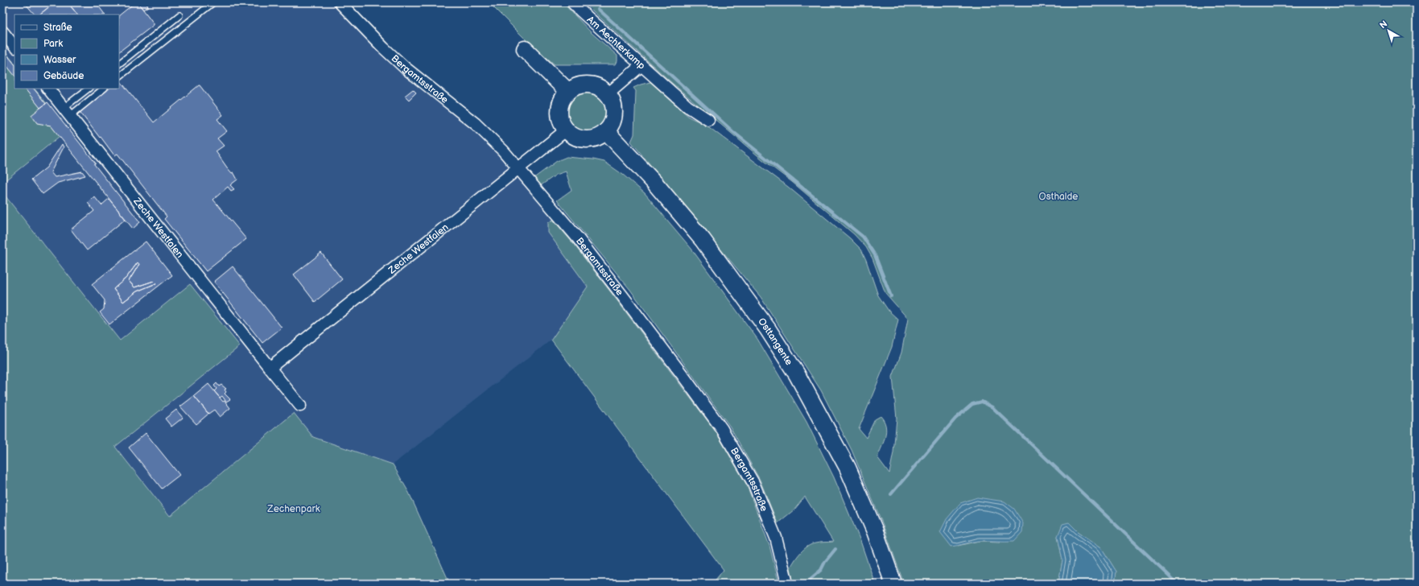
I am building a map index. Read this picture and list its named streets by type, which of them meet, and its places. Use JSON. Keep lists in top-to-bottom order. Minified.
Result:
{"streets":{"street":["Am Aechterkamp","Bergamtsstraße","Zeche Westfalen","Osttangente"]},"crossings":[["Am Aechterkamp","Zeche Westfalen"],["Am Aechterkamp","Osttangente"],["Bergamtsstraße","Zeche Westfalen"],["Zeche Westfalen","Osttangente"]],"parks":["Osthalde","Zechenpark"],"legend":["Straße","Park","Wasser","Gebäude"],"north":"top left"}
